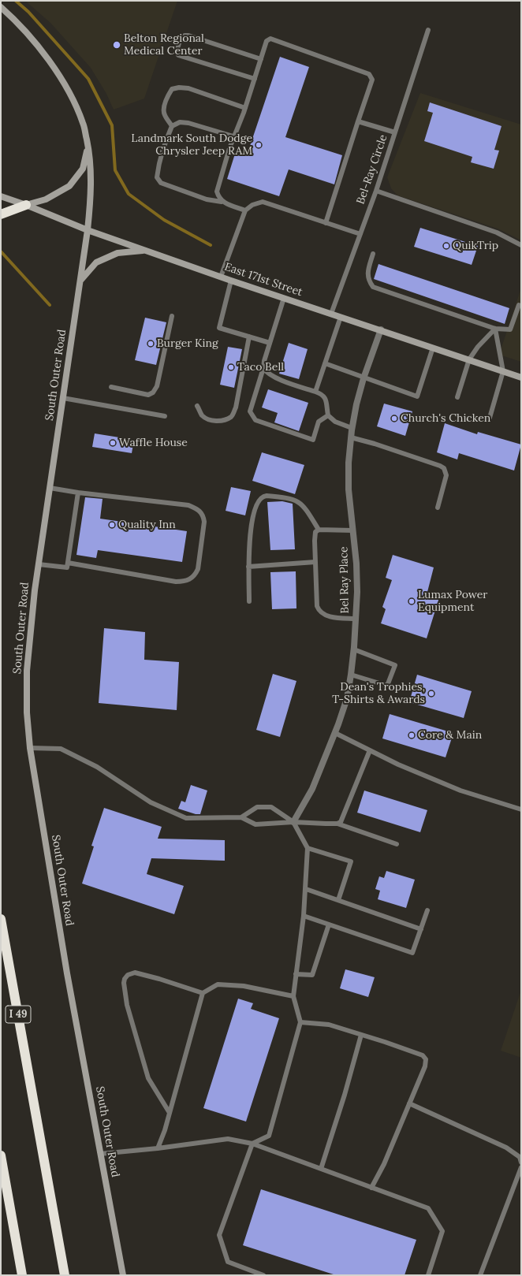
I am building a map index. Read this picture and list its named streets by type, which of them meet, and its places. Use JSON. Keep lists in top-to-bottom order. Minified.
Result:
{"streets":{"highway":["I 49"],"street":["East 171st Street","South Outer Road","Bel Ray Place"],"lane":["Bel-Ray Circle"]},"crossings":[["Bel-Ray Circle","East 171st Street"],["East 171st Street","South Outer Road"],["East 171st Street","Bel Ray Place"]],"places":["Belton Regional Medical Center","Landmark South Dodge Chrysler Jeep RAM","QuikTrip","Burger King","Taco Bell","Church's Chicken","Waffle House","Quality Inn","Lumax Power Equipment","Dean's Trophies, T-Shirts & Awards","Core & Main"]}
